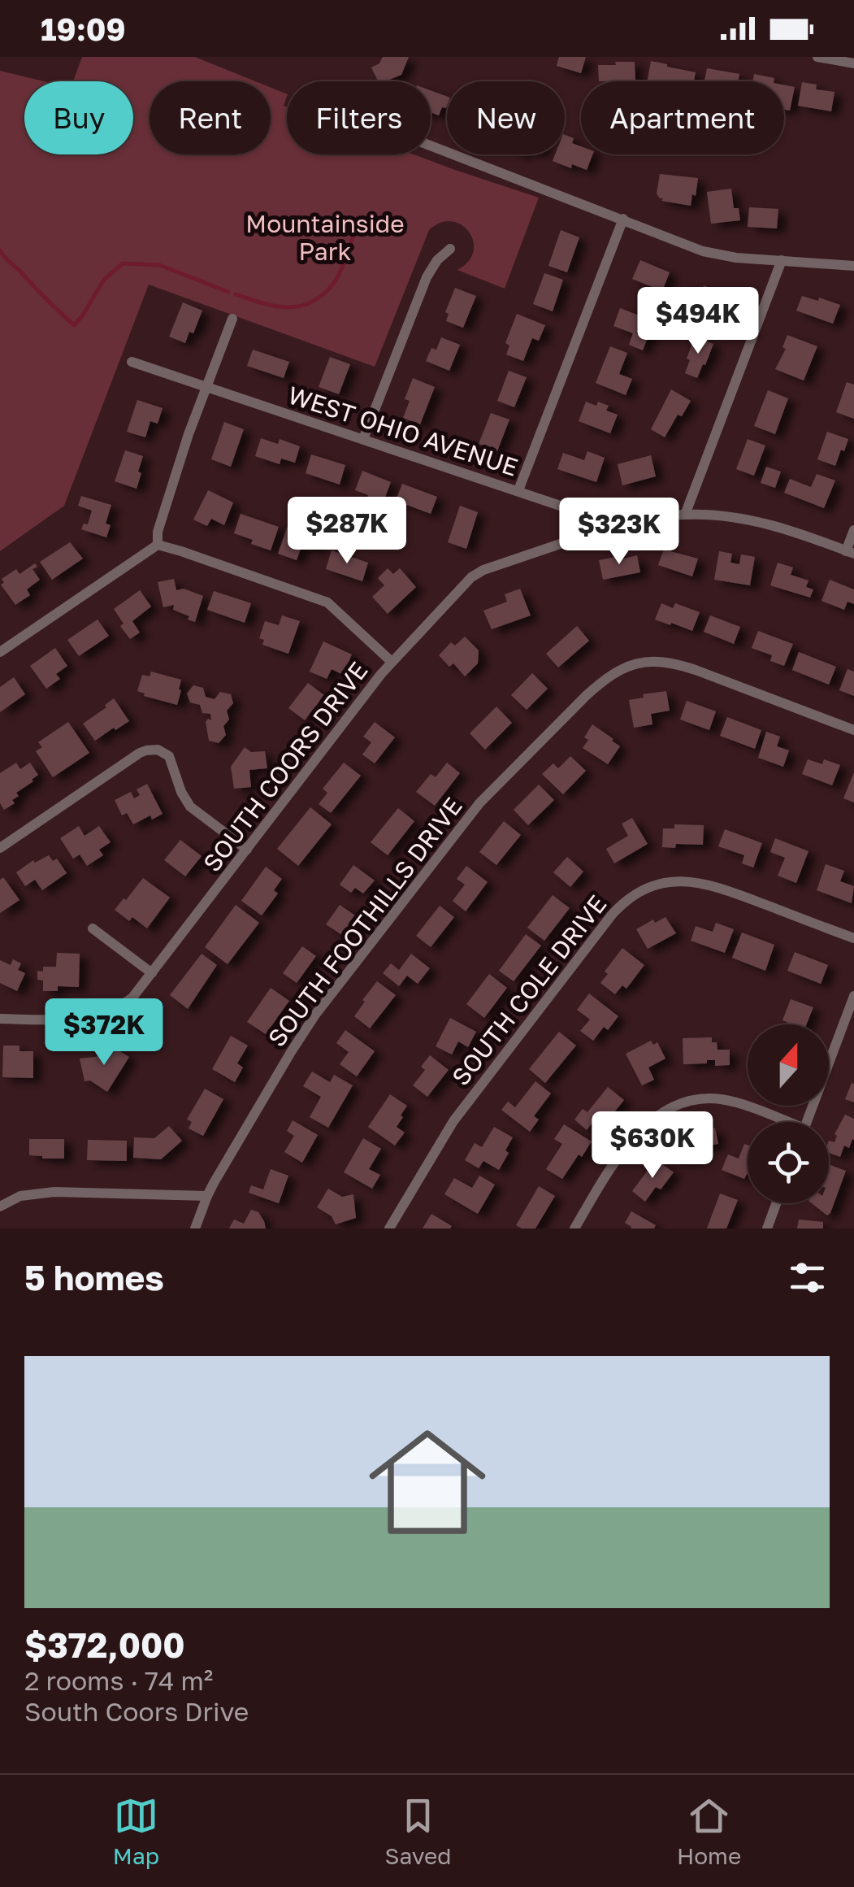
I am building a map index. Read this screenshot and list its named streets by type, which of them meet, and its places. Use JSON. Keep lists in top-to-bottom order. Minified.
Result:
{"streets":{"street":["WEST OHIO AVENUE","SOUTH COORS DRIVE","SOUTH FOOTHILLS DRIVE","SOUTH COLE DRIVE"]},"crossings":[["WEST OHIO AVENUE","SOUTH COORS DRIVE"]],"parks":["Mountainside Park"],"north":"top","page":{"status":"19:09","chip":["Buy","Rent","Filters","New","Apartment"],"price":["$494K","$287K","$323K","$372K","$630K"],"heading":"5 homes","list":[{"name":"$372,000","note":"2 rooms · 74 m² · South Coors Drive"}],"tabs":["Map","Saved","Home"]}}
